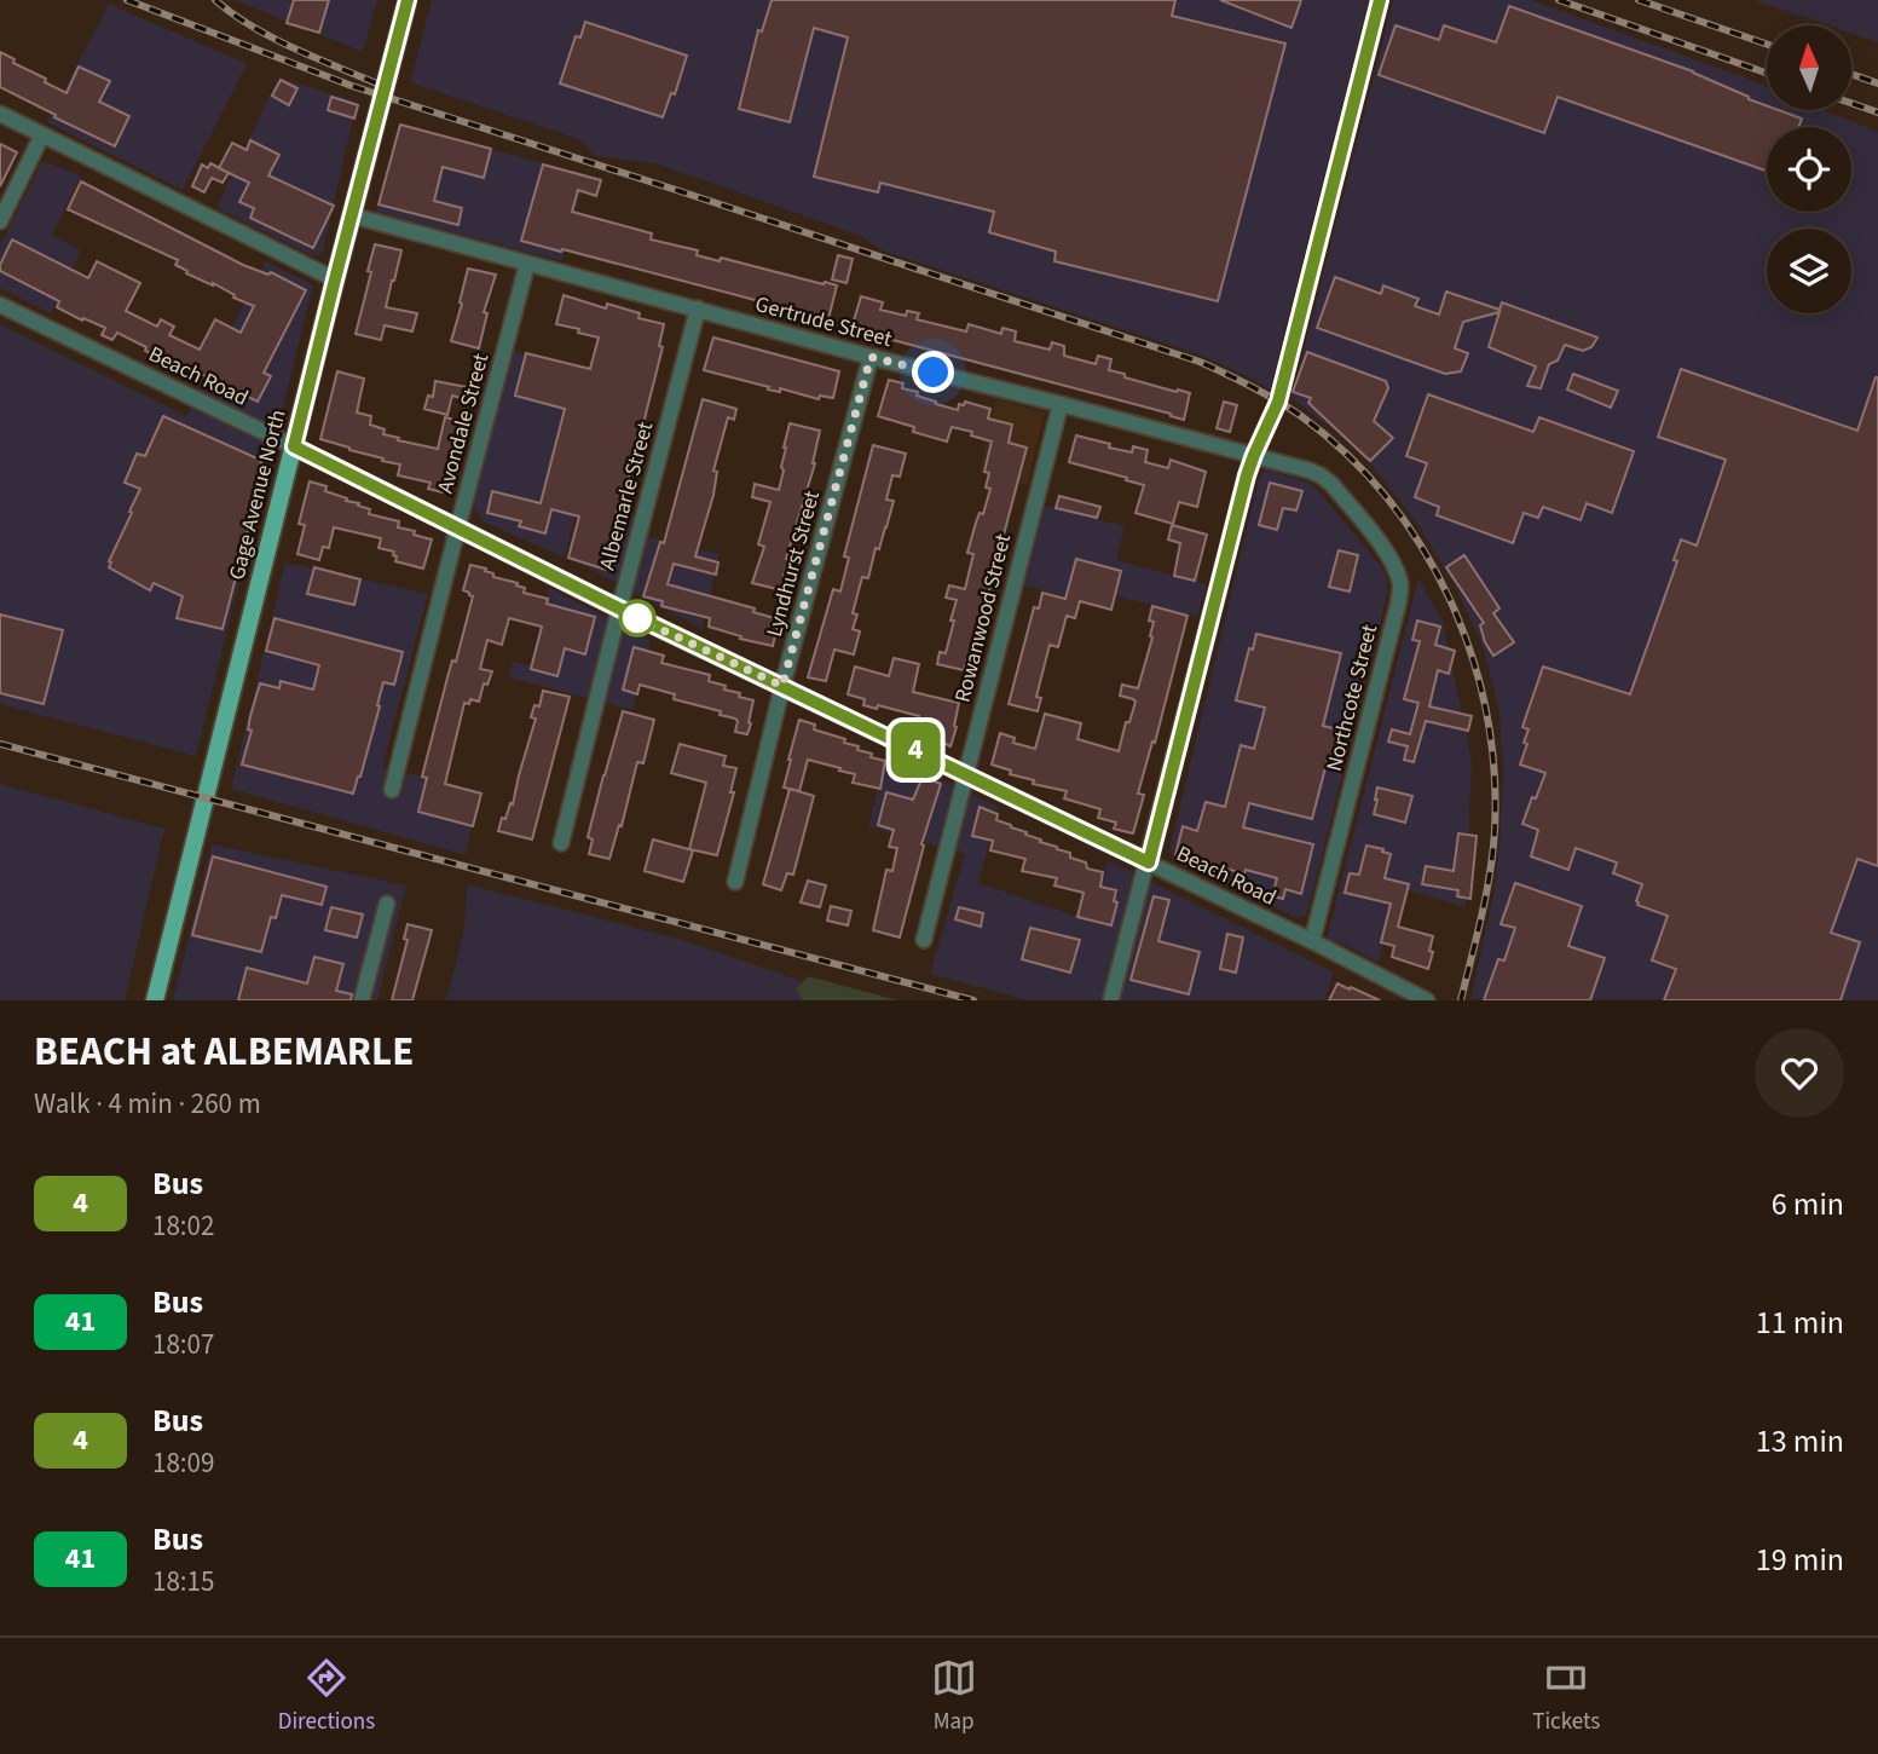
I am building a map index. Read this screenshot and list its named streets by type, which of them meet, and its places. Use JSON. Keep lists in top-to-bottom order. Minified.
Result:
{"streets":{"main road":["Gage Avenue North"],"street":["Gertrude Street","Beach Road","Avondale Street","Albemarle Street","Lyndhurst Street","Rowanwood Street","Northcote Street"]},"crossings":[["Gertrude Street","Avondale Street"],["Gertrude Street","Gage Avenue North"],["Gertrude Street","Albemarle Street"],["Gertrude Street","Lyndhurst Street"],["Gertrude Street","Rowanwood Street"],["Gertrude Street","Northcote Street"],["Beach Road","Avondale Street"],["Beach Road","Gage Avenue North"],["Beach Road","Albemarle Street"],["Beach Road","Lyndhurst Street"],["Beach Road","Rowanwood Street"],["Beach Road","Northcote Street"]],"lines":["bus line 4"],"north":"top","page":{"on_map":"4","heading":["BEACH at ALBEMARLE","Walk · 4 min · 260 m"],"list":[{"mark":"4","name":"Bus","note":"18:02","value":"6 min"},{"mark":"41","name":"Bus","note":"18:07","value":"11 min"},{"mark":"4","name":"Bus","note":"18:09","value":"13 min"},{"mark":"41","name":"Bus","note":"18:15","value":"19 min"}],"tabs":["Directions","Map","Tickets"]}}
